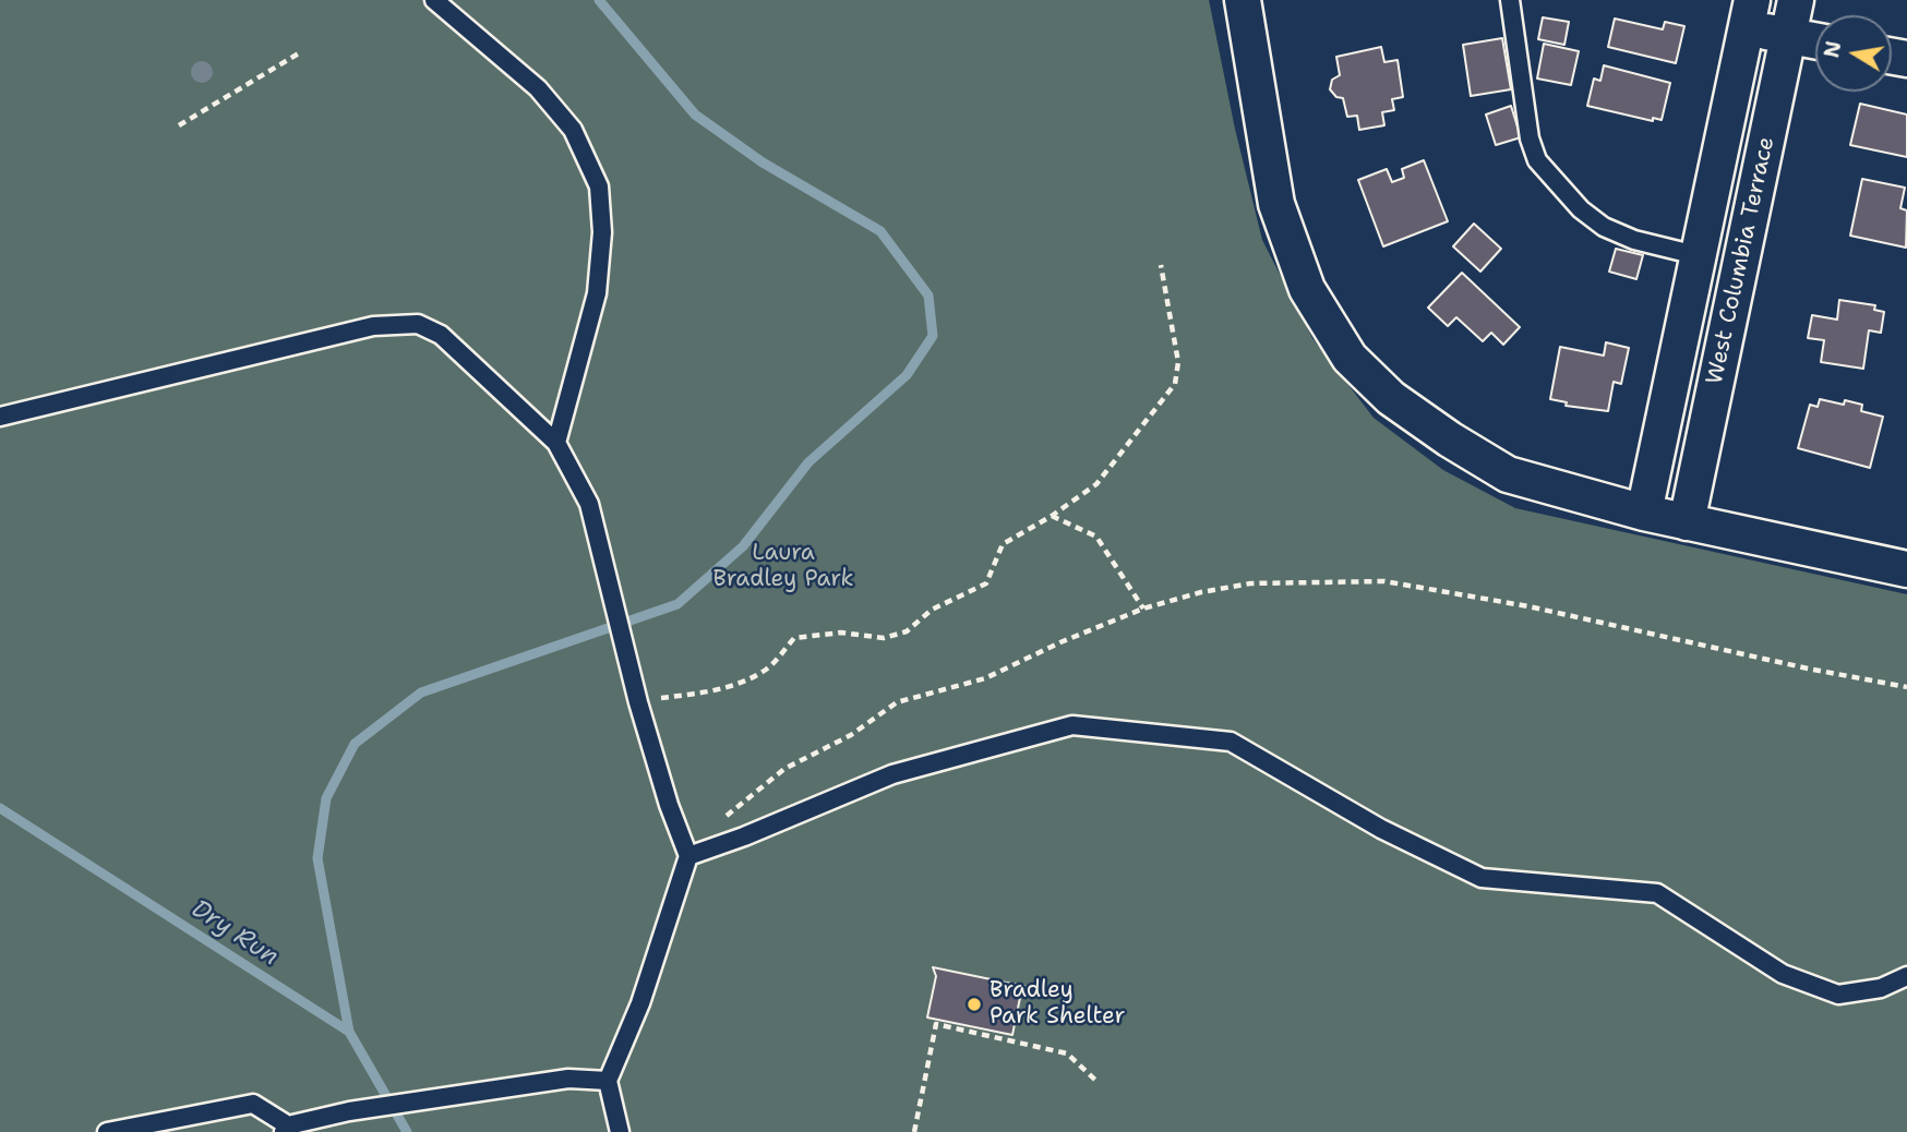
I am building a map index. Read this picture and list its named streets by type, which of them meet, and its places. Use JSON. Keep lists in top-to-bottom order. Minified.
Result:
{"streets":{"street":["West Columbia Terrace"]},"water":["Dry Run"],"parks":["Laura Bradley Park"],"places":["Bradley Park Shelter"],"north":"left"}
